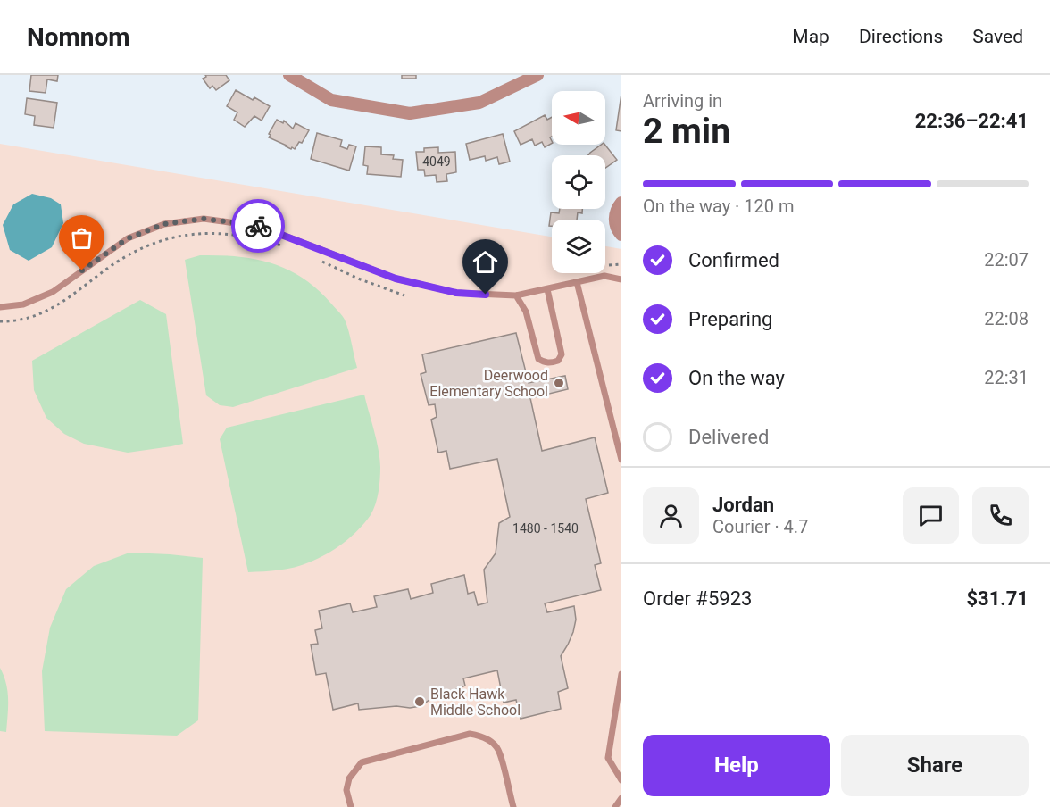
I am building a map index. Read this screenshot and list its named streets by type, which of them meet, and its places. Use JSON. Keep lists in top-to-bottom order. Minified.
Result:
{"places":["Deerwood Elementary School","Black Hawk Middle School"],"house_numbers":["4049","1480 - 1540"],"north":"left","page":{"header":"Nomnom","nav":["Map","Directions","Saved"],"heading":["2 min","Arriving in","22:36–22:41"],"panel":["Jordan","Courier · 4.7","Order #5923","$31.71"],"bar":"On the way · 120 m","list":[["Confirmed","22:07"],["Preparing","22:08"],["On the way","22:31"],"Delivered"],"buttons":["Help","Share"]}}
